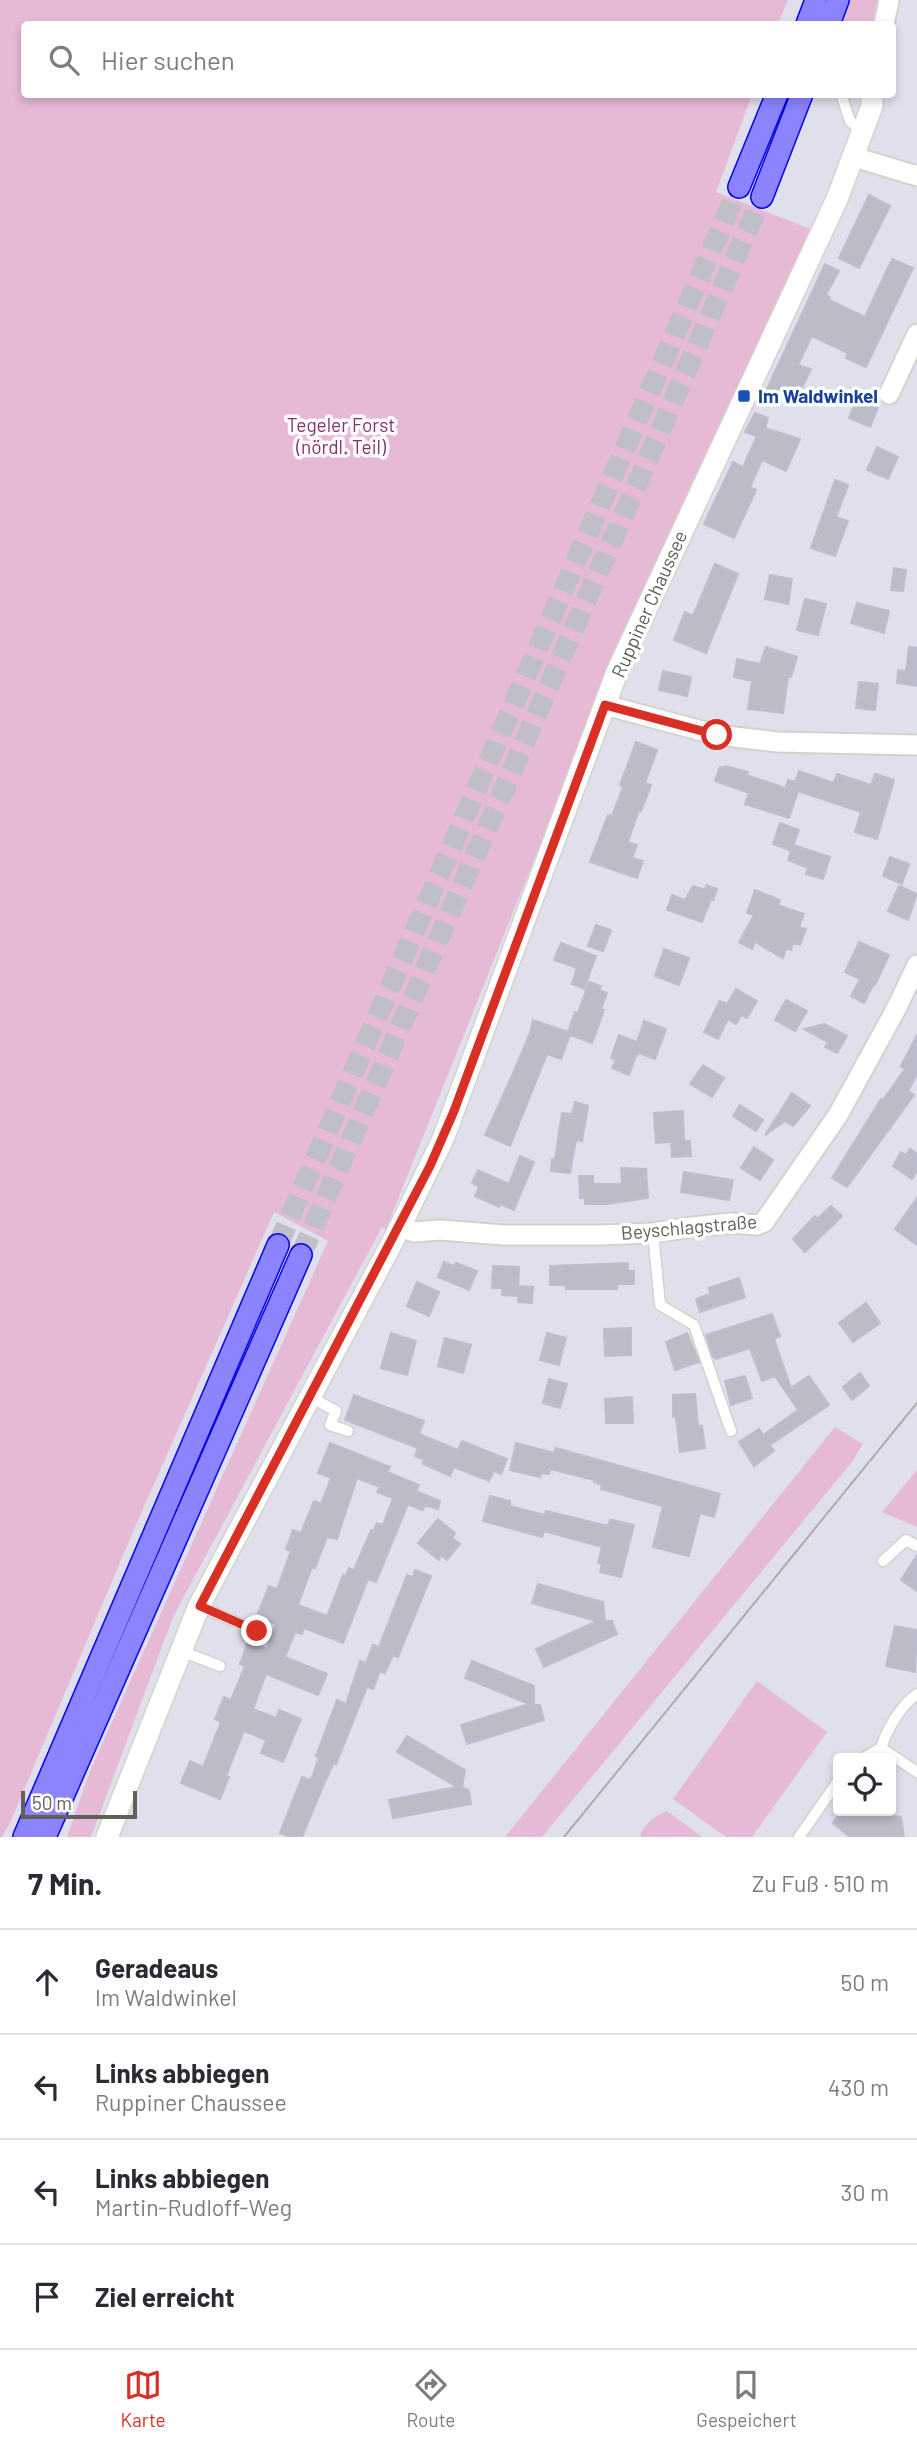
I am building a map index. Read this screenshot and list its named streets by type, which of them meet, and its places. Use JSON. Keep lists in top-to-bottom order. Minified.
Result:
{"streets":{"street":["Ruppiner Chaussee","Beyschlagstraße"]},"crossings":[["Ruppiner Chaussee","Beyschlagstraße"]],"parks":["Tegeler Forst (nördl. Teil)"],"places":{"transit":["Im Waldwinkel"]},"scale_bar":"50 m","page":{"search":"Hier suchen","scale":"50 m","heading":["7 Min.","Zu Fuß · 510 m"],"list":[["Geradeaus","Im Waldwinkel","50 m"],["Links abbiegen","Ruppiner Chaussee","430 m"],["Links abbiegen","Martin-Rudloff-Weg","30 m"],"Ziel erreicht"],"nav":["Karte","Route","Gespeichert"]}}
